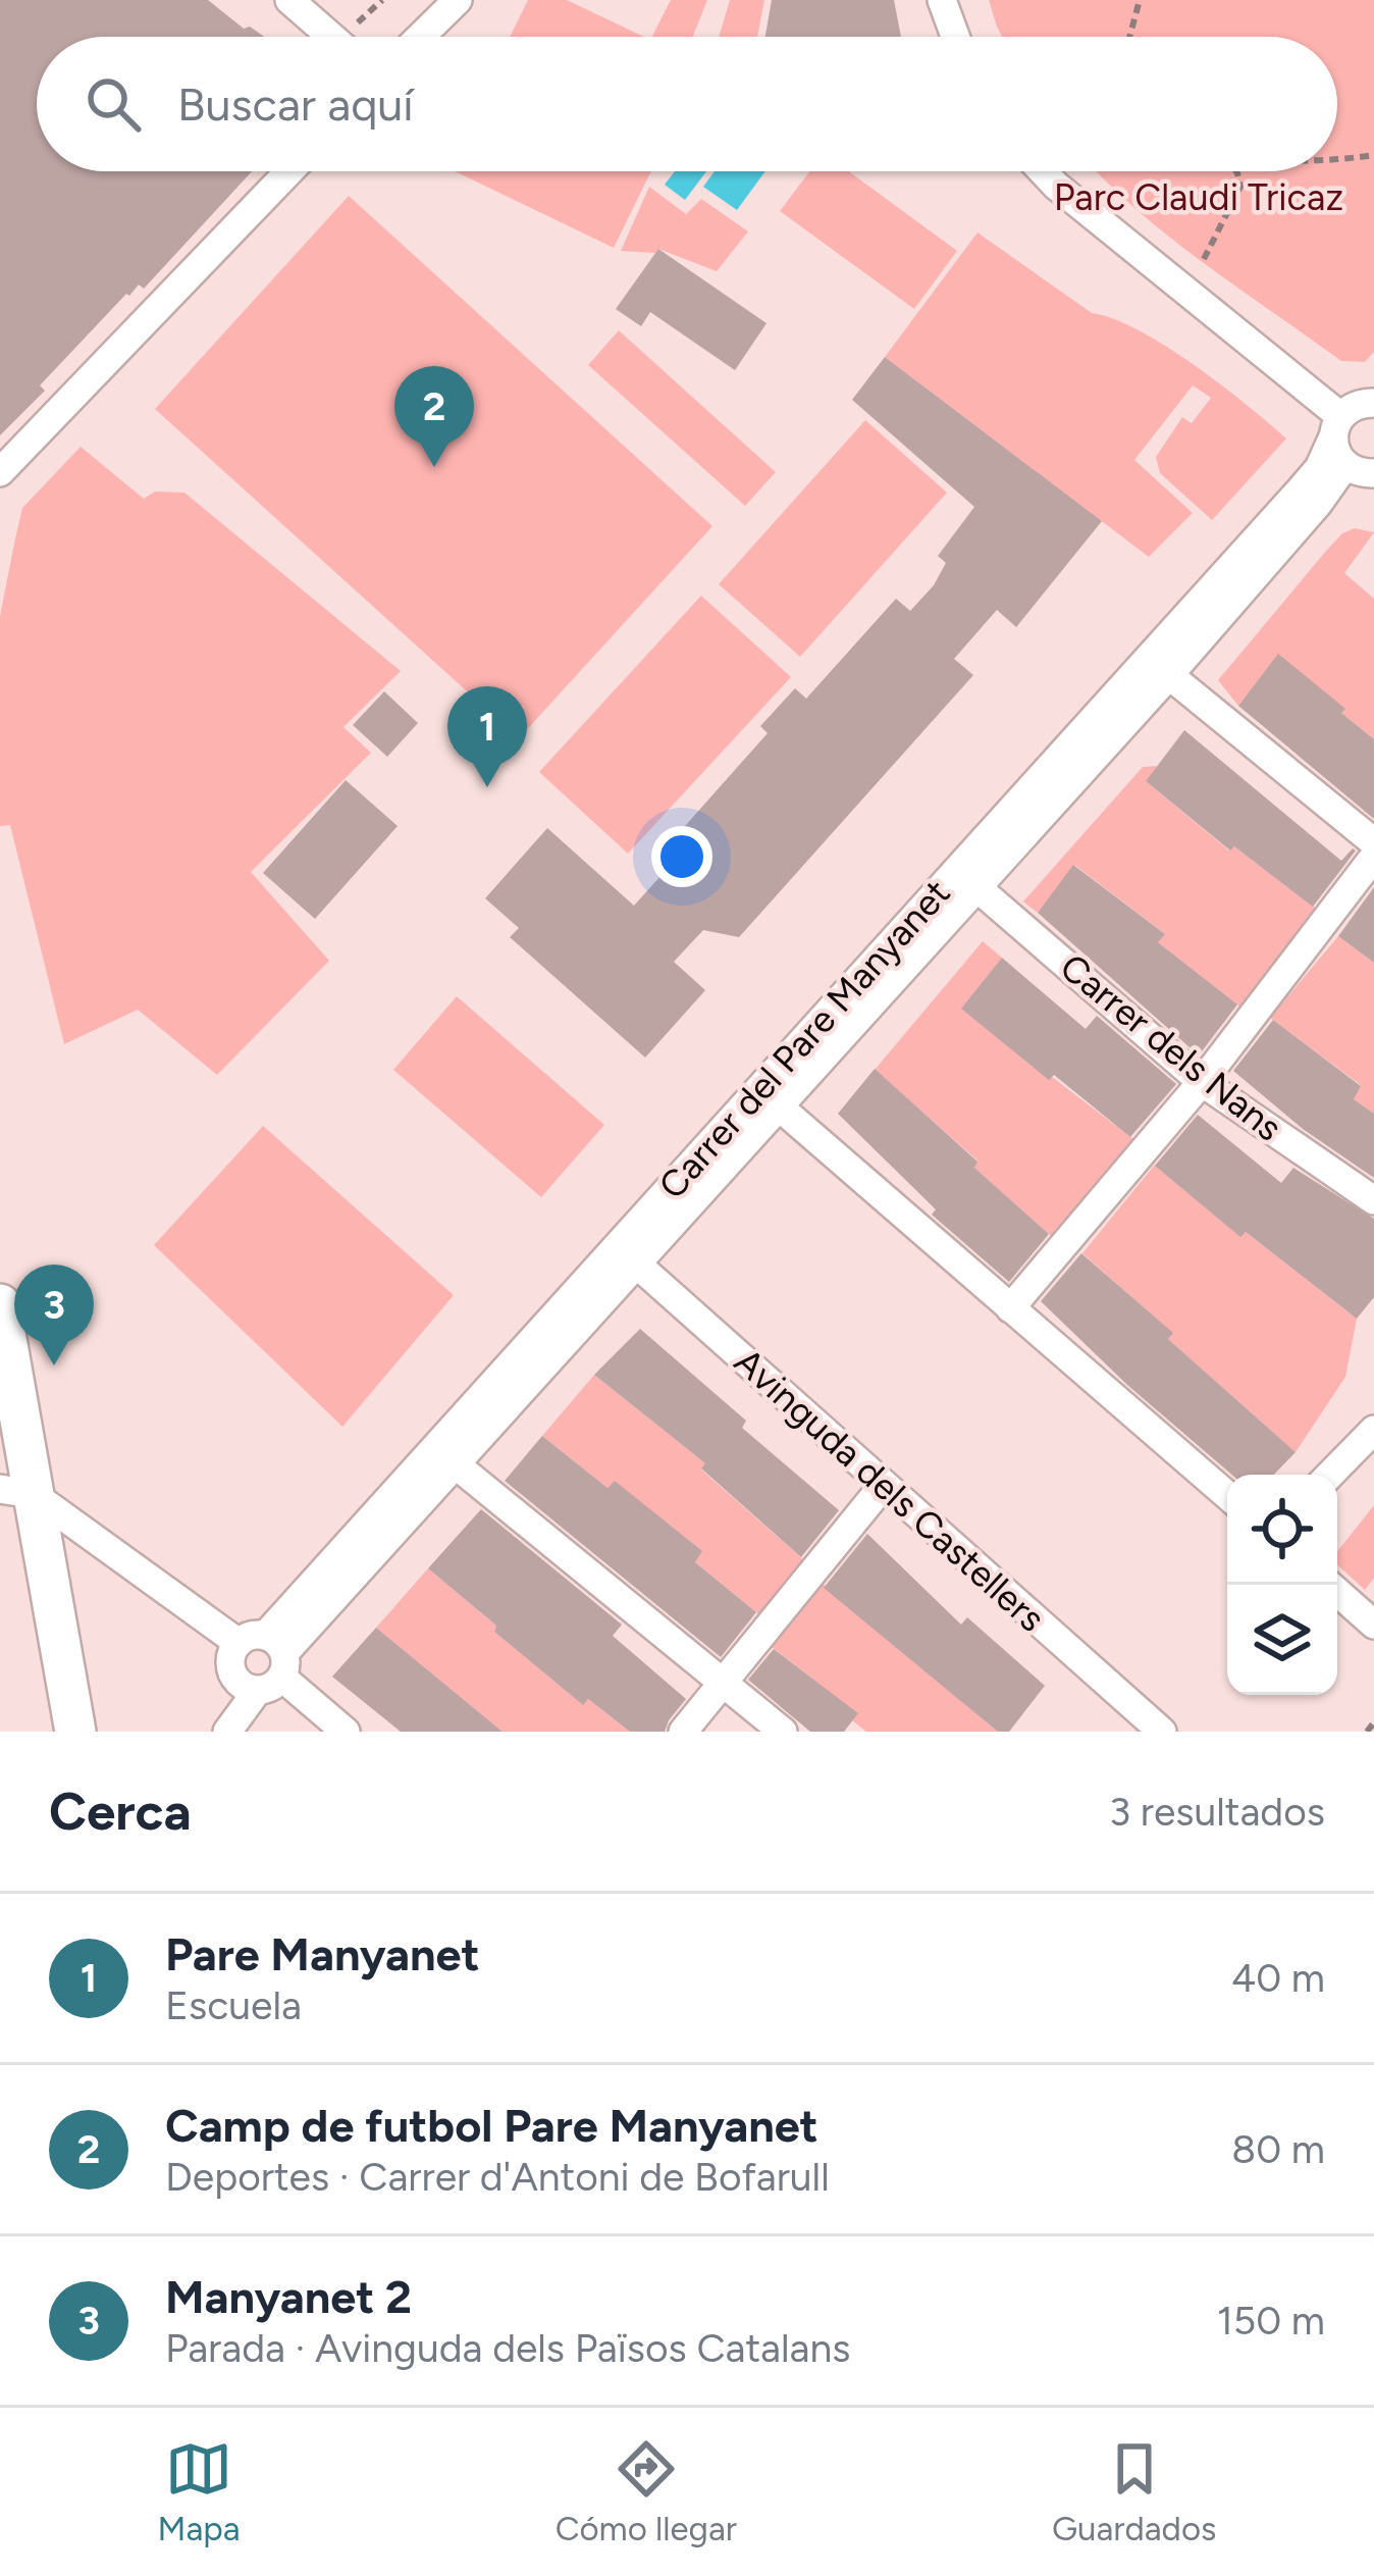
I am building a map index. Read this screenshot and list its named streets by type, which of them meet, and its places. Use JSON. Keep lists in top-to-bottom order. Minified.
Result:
{"streets":{"street":["Carrer del Pare Manyanet","Carrer dels Nans","Avinguda dels Castellers"]},"crossings":[["Carrer del Pare Manyanet","Carrer dels Nans"],["Carrer del Pare Manyanet","Avinguda dels Castellers"]],"parks":["Parc Claudi Tricaz"],"page":{"search":"Buscar aquí","pins":["2","1","3"],"heading":["Cerca","3 resultados"],"list":[{"mark":"1","name":"Pare Manyanet","note":"Escuela","value":"40 m"},{"mark":"2","name":"Camp de futbol Pare Manyanet","note":"Deportes · Carrer d'Antoni de Bofarull","value":"80 m"},{"mark":"3","name":"Manyanet 2","note":"Parada · Avinguda dels Països Catalans","value":"150 m"}],"nav":["Mapa","Cómo llegar","Guardados"]}}
